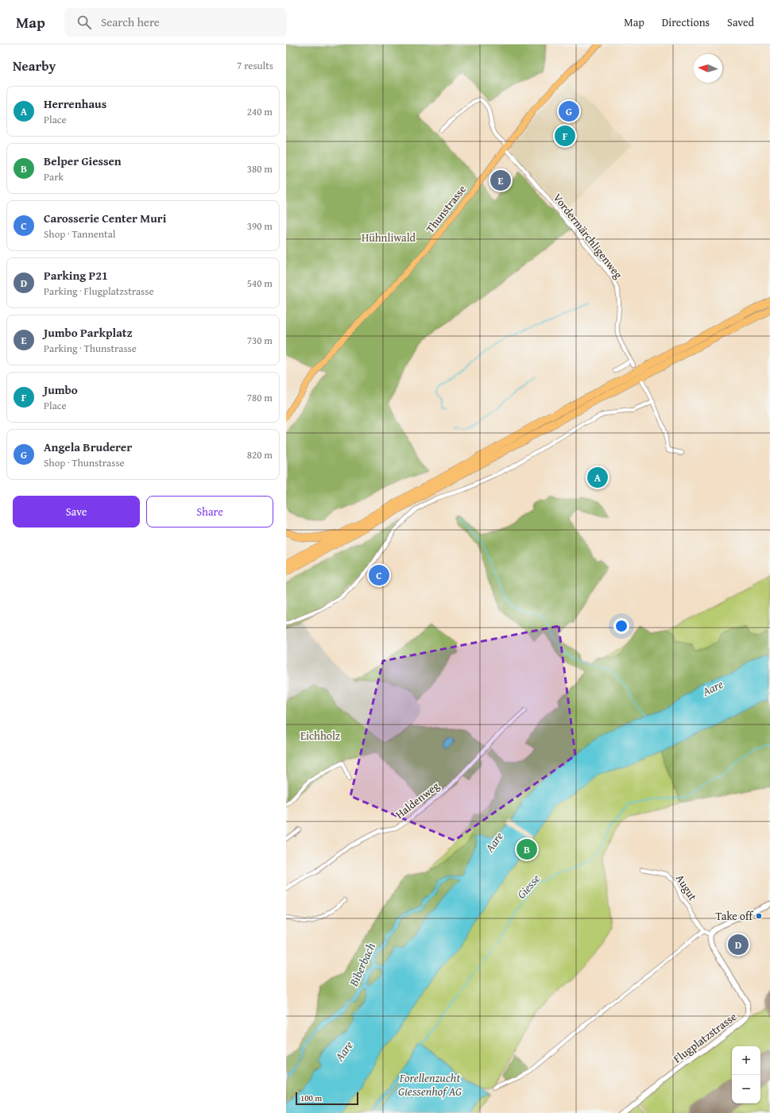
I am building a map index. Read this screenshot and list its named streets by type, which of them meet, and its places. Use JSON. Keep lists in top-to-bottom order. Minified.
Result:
{"streets":{"main road":["Thunstrasse"],"street":["Vordermärchligenweg","Haldenweg","Augut","Flugplatzstrasse"]},"crossings":[["Thunstrasse","Vordermärchligenweg"]],"water":["Aare","Giesse","Biberbach","Forellenzucht Giessenhof AG"],"parks":["Hühnliwald","Eichholz"],"places":["Take off"],"scale_bar":"100 m","north":"left","page":{"header":"Map","search":"Search here","nav":["Map","Directions","Saved"],"heading":["Nearby","7 results"],"list":[{"mark":"A","name":"Herrenhaus","note":"Place","value":"240 m"},{"mark":"B","name":"Belper Giessen","note":"Park","value":"380 m"},{"mark":"C","name":"Carosserie Center Muri","note":"Shop · Tannental","value":"390 m"},{"mark":"D","name":"Parking P21","note":"Parking · Flugplatzstrasse","value":"540 m"},{"mark":"E","name":"Jumbo Parkplatz","note":"Parking · Thunstrasse","value":"730 m"},{"mark":"F","name":"Jumbo","note":"Place","value":"780 m"},{"mark":"G","name":"Angela Bruderer","note":"Shop · Thunstrasse","value":"820 m"}],"pins":["G","F","E","A","C","B","D"],"buttons":["Save","Share"],"map_buttons":["+","−"],"scale":"100 m"}}
